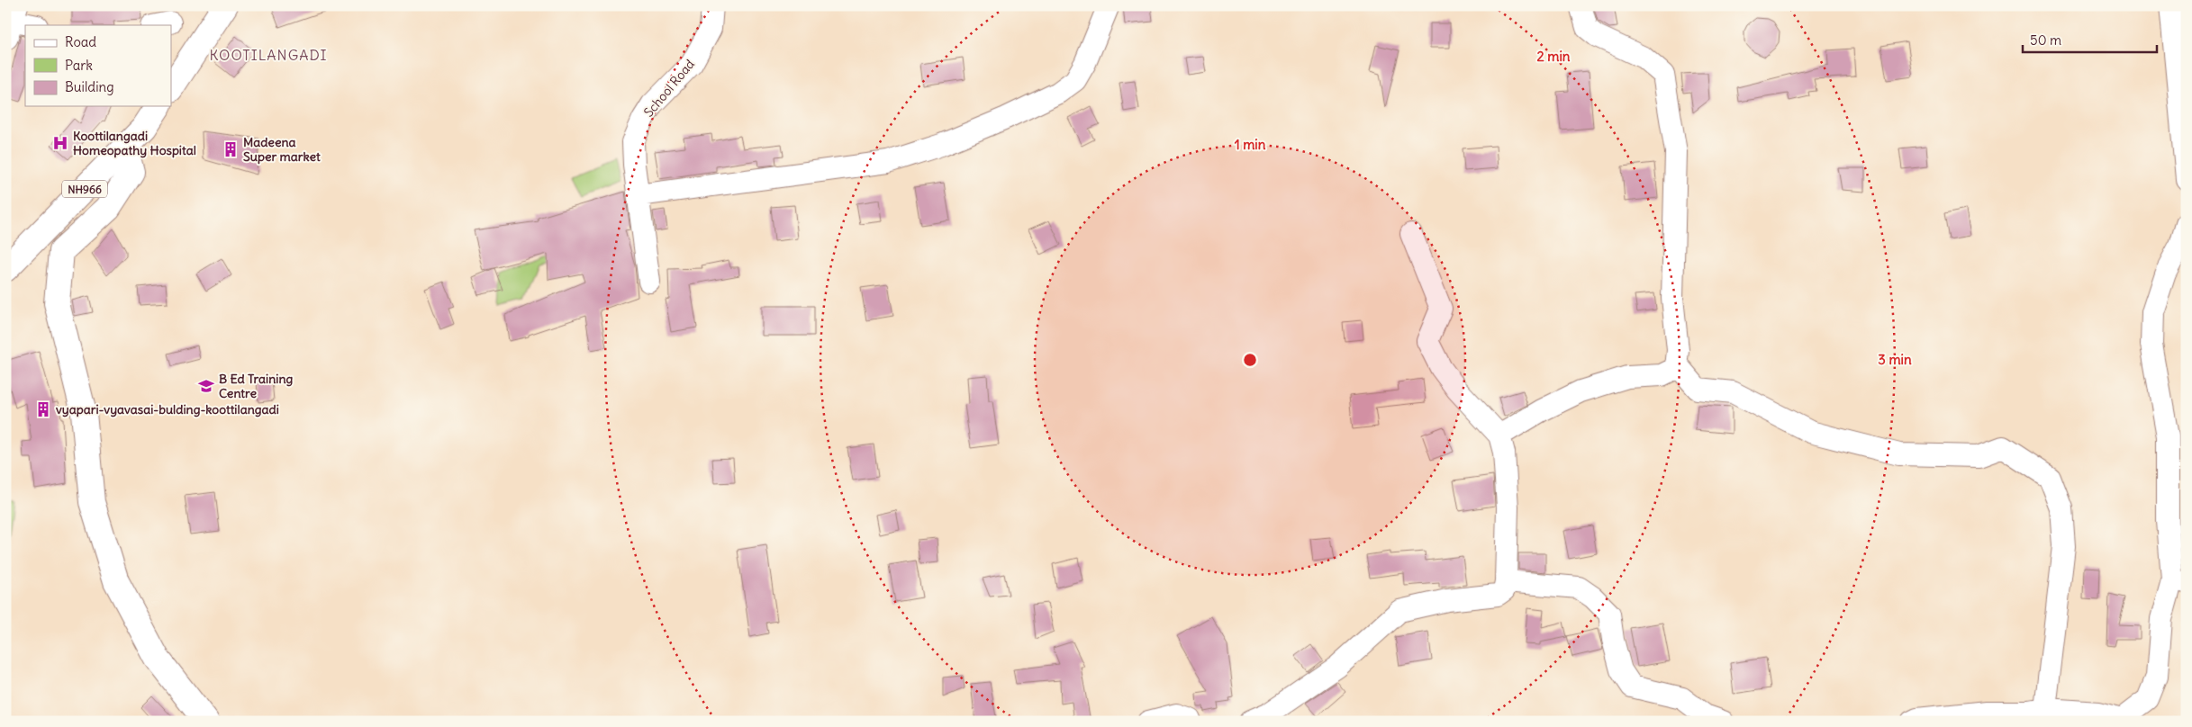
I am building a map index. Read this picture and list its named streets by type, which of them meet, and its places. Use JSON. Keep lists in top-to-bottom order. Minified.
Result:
{"streets":{"main road":["NH966"],"street":["School Road"]},"districts":["KOOTILANGADI"],"places":{"hospital":["Koottilangadi Homeopathy Hospital"],"building":["Madeena Super market","vyapari-vyavasai-bulding-koottilangadi"],"school or university":["B Ed Training Centre"]},"legend":["Road","Park","Building"],"scale_bar":"50 m","rings":["2 min","1 min","3 min"]}
